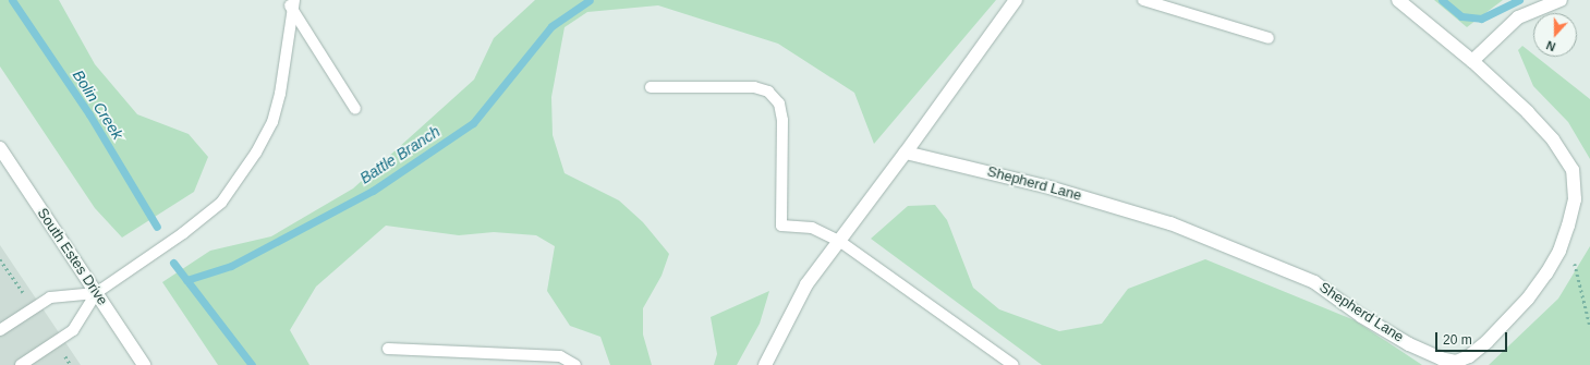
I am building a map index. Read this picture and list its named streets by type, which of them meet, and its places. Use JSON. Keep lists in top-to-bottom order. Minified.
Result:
{"streets":{"street":["Shepherd Lane","South Estes Drive"]},"water":["Bolin Creek","Battle Branch"],"scale_bar":"20 m","north":"bottom"}
